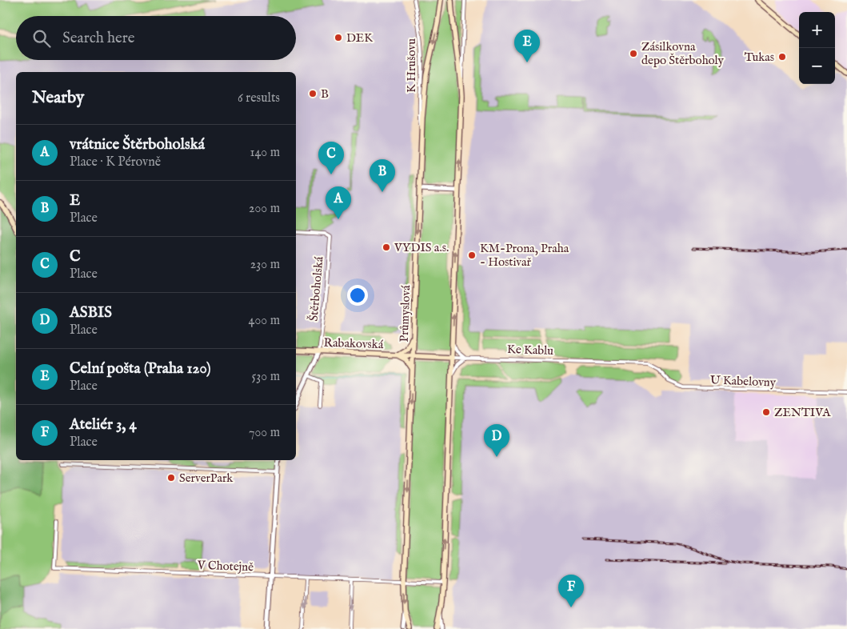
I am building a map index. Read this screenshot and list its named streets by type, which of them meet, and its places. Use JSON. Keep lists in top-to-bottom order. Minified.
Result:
{"streets":{"main road":["Průmyslová","Rabakovská","Ke Kablu"],"street":["K Hrušovu","Štěrboholská","U Kabelovny","V Chotejně"]},"crossings":[["K Hrušovu","Průmyslová"],["Štěrboholská","Rabakovská"],["Průmyslová","Rabakovská"],["Průmyslová","Ke Kablu"],["Průmyslová","V Chotejně"],["Rabakovská","Ke Kablu"],["Ke Kablu","U Kabelovny"]],"places":["DEK","Zásilkovna depo Štěrboholy","Tukas","B","VYDIS a.s.","KM-Prona, Praha - Hostivař","ZENTIVA","ServerPark"],"page":{"map_buttons":["+","−"],"search":"Search here","pins":["E","C","B","A","D","F"],"heading":["Nearby","6 results"],"list":[{"mark":"A","name":"vrátnice Štěrboholská","note":"Place · K Pérovně","value":"140 m"},{"mark":"B","name":"E","note":"Place","value":"200 m"},{"mark":"C","name":"C","note":"Place","value":"230 m"},{"mark":"D","name":"ASBIS","note":"Place","value":"400 m"},{"mark":"E","name":"Celní pošta (Praha 120)","note":"Place","value":"530 m"},{"mark":"F","name":"Ateliér 3, 4","note":"Place","value":"700 m"}]}}
